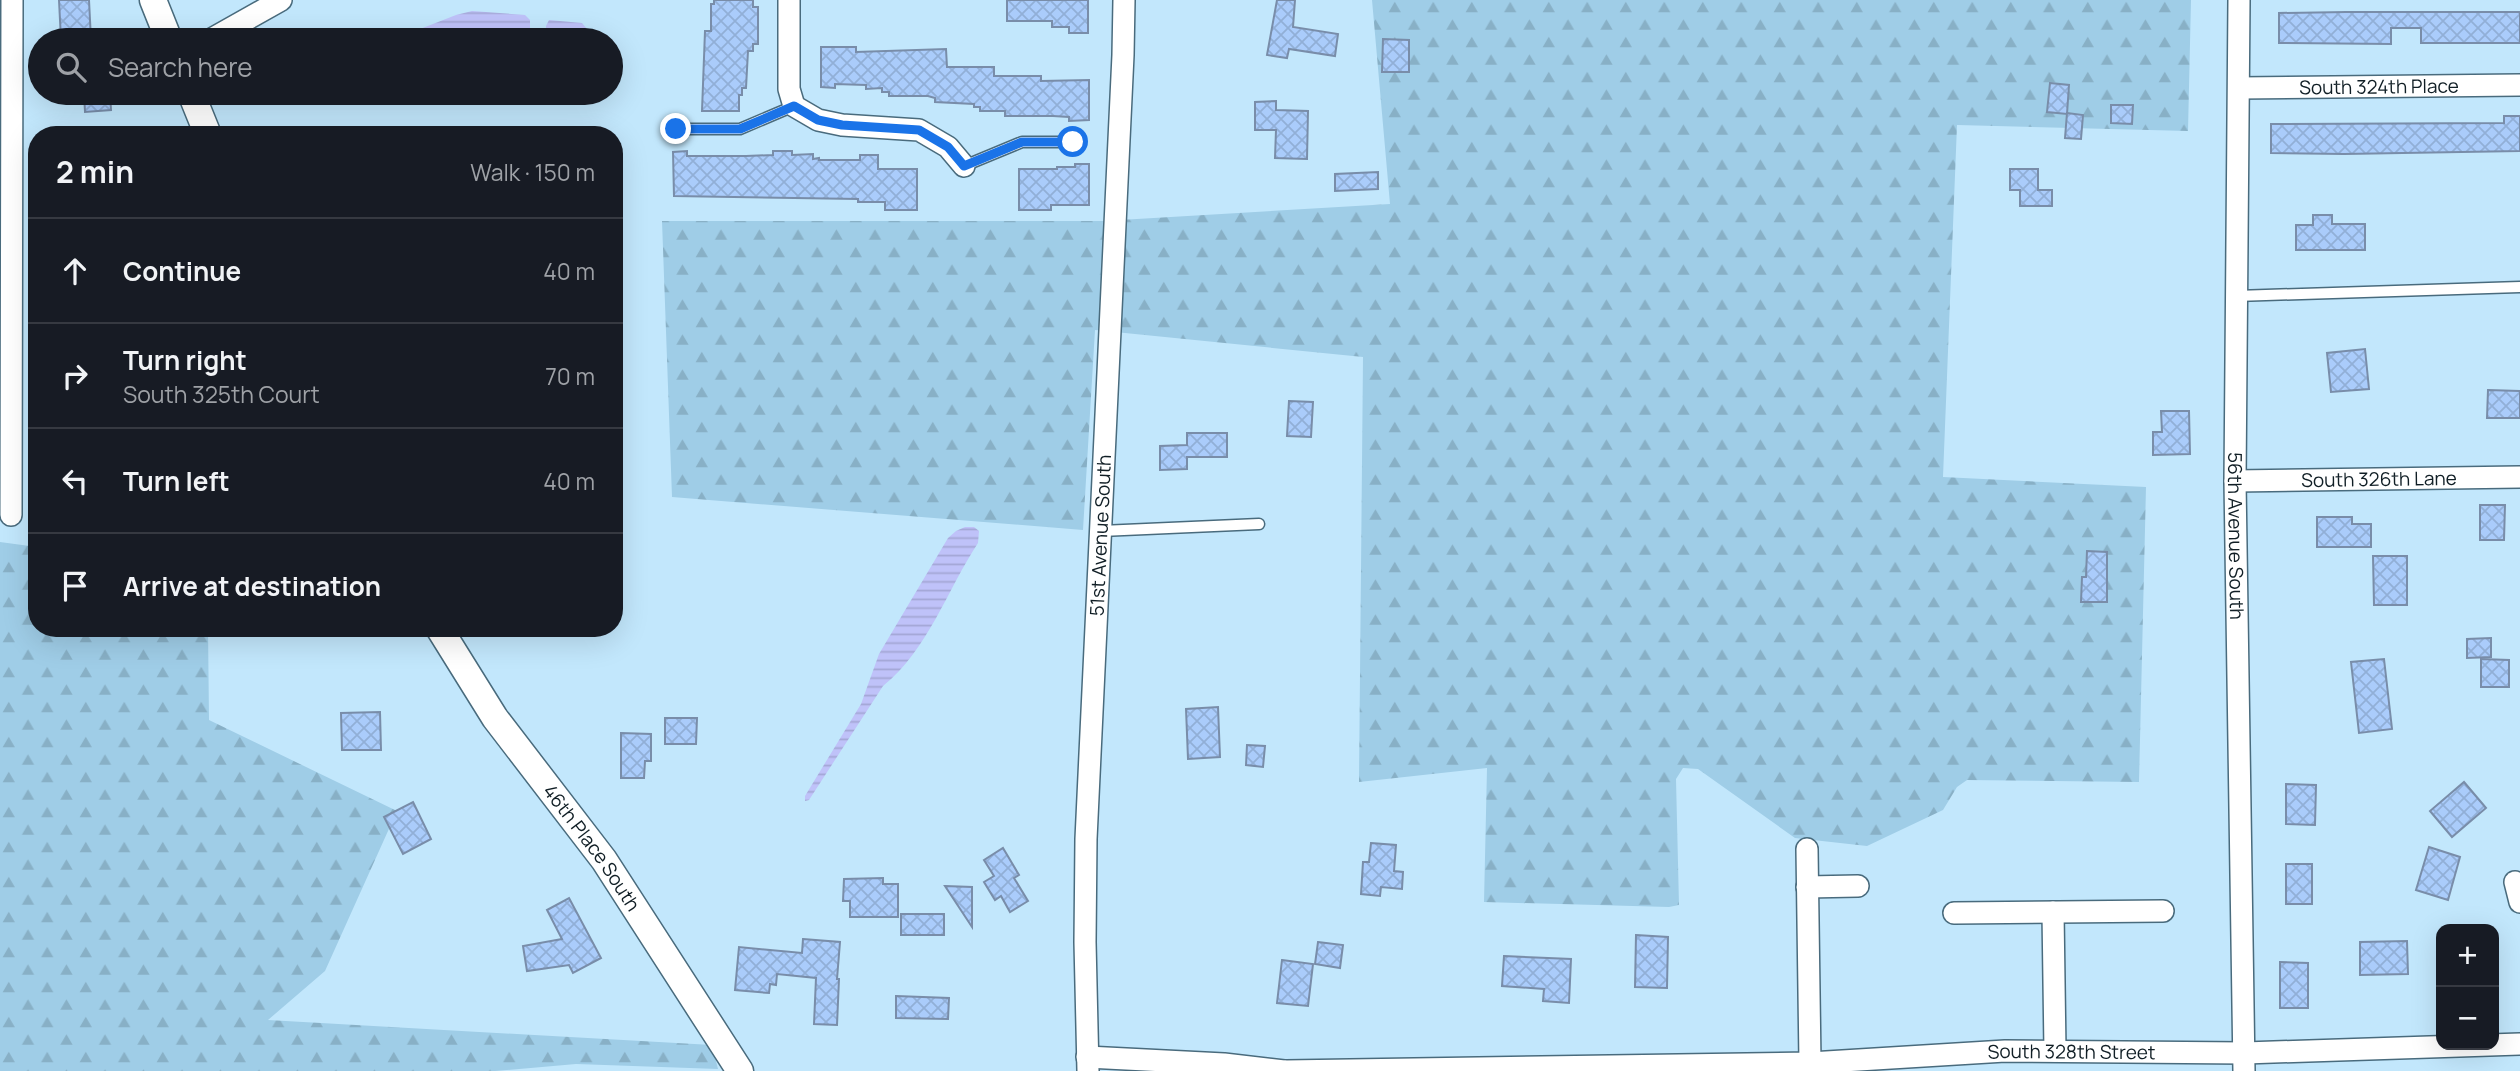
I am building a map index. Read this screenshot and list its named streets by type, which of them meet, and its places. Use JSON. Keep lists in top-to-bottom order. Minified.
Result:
{"streets":{"street":["South 324th Place","South 326th Lane","51st Avenue South","56th Avenue South","46th Place South","South 328th Street"]},"crossings":[["South 324th Place","56th Avenue South"],["South 326th Lane","56th Avenue South"],["51st Avenue South","South 328th Street"],["56th Avenue South","South 328th Street"]],"page":{"search":"Search here","heading":["2 min","Walk · 150 m"],"list":[["Continue","40 m"],["Turn right","South 325th Court","70 m"],["Turn left","40 m"],"Arrive at destination"],"map_buttons":["+","−"]}}
